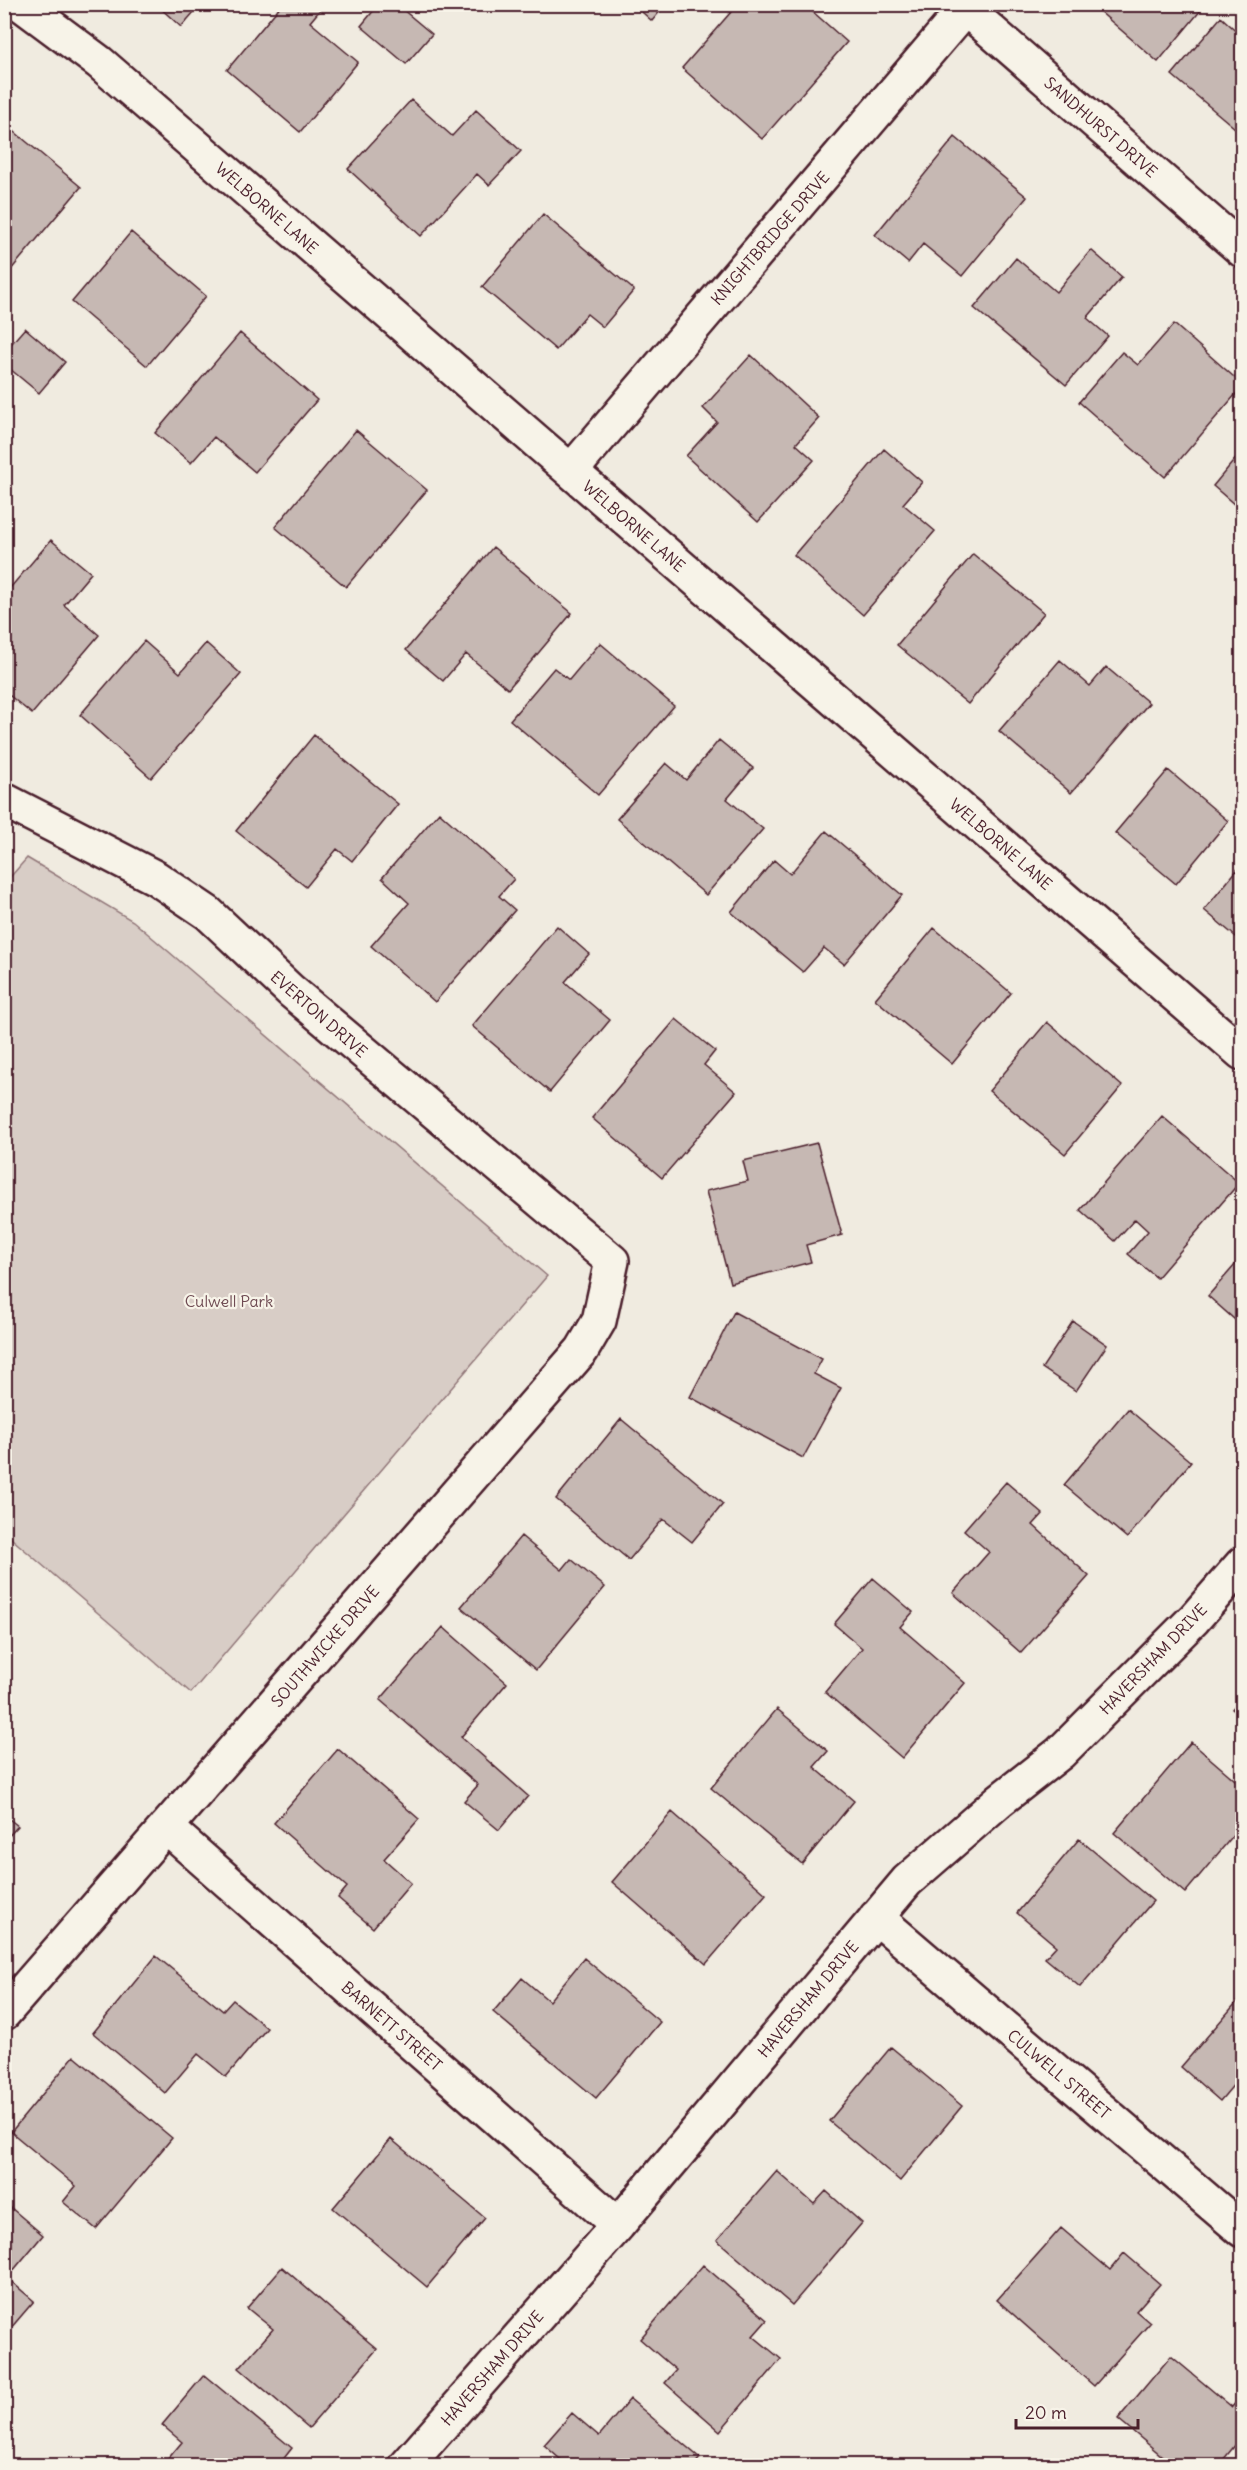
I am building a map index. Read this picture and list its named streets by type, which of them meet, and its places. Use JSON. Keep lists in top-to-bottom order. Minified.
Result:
{"streets":{"street":["SANDHURST DRIVE","WELBORNE LANE","KNIGHTBRIDGE DRIVE","EVERTON DRIVE","SOUTHWICKE DRIVE","HAVERSHAM DRIVE","BARNETT STREET","CULWELL STREET"]},"crossings":[["SANDHURST DRIVE","KNIGHTBRIDGE DRIVE"],["WELBORNE LANE","KNIGHTBRIDGE DRIVE"],["EVERTON DRIVE","SOUTHWICKE DRIVE"],["SOUTHWICKE DRIVE","BARNETT STREET"],["HAVERSHAM DRIVE","BARNETT STREET"],["HAVERSHAM DRIVE","CULWELL STREET"]],"parks":["Culwell Park"],"scale_bar":"20 m"}
